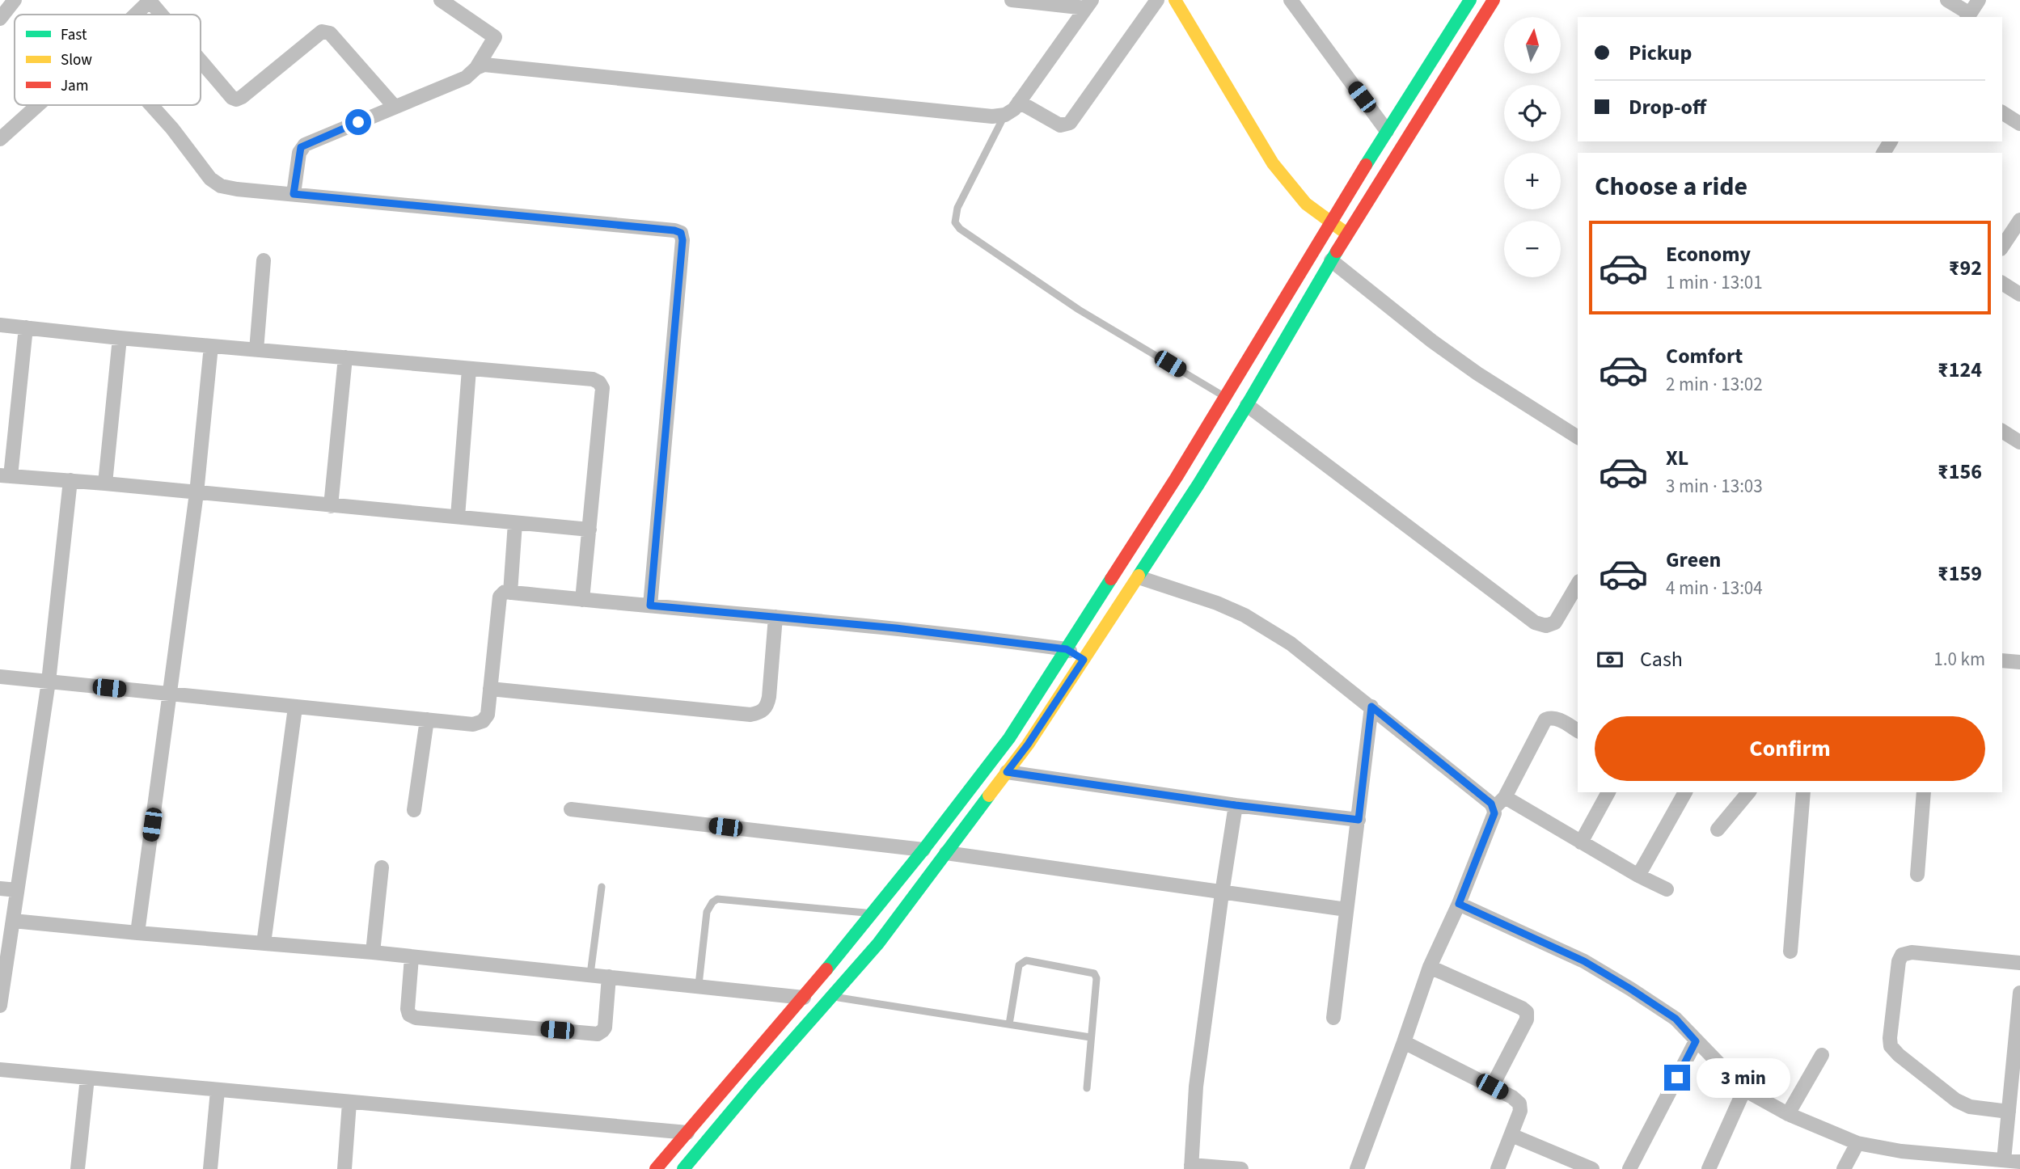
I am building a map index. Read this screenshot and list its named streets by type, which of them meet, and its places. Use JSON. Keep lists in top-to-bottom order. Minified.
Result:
{"legend":["Fast","Slow","Jam"],"north":"top","page":{"map_buttons":["+","−"],"banner":["Pickup","Drop-off"],"heading":"Choose a ride","list":[{"name":"Economy","note":"1 min · 13:01","value":"₹92"},{"name":"Comfort","note":"2 min · 13:02","value":"₹124"},{"name":"XL","note":"3 min · 13:03","value":"₹156"},{"name":"Green","note":"4 min · 13:04","value":"₹159"}],"pay":["Cash","1.0 km"],"buttons":"Confirm","bubble":"3 min"}}
